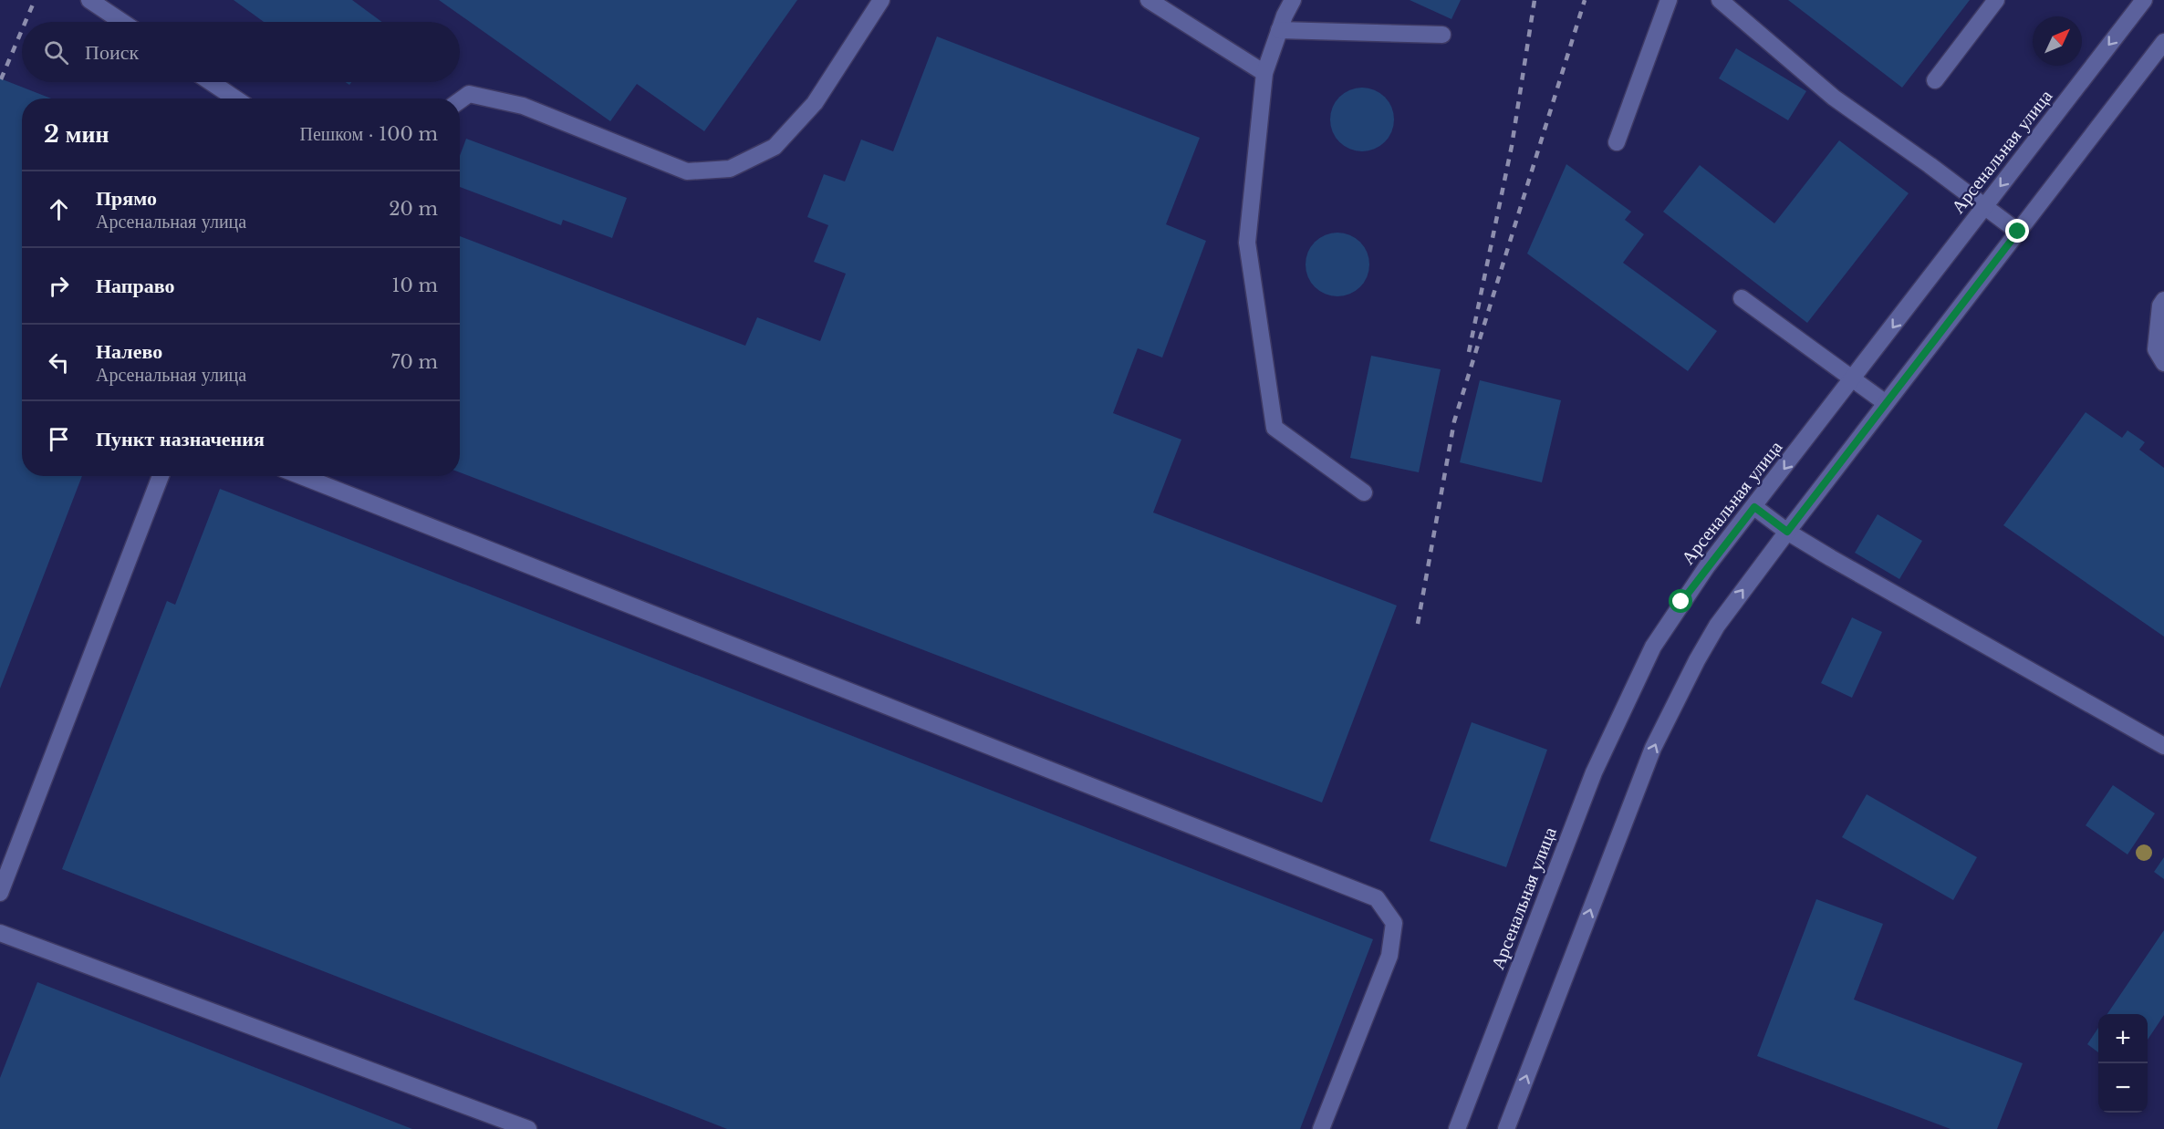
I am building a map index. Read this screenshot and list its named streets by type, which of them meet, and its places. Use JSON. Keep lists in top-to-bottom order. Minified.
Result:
{"streets":{"street":["Арсенальная улица"]},"north":"top right","page":{"search":"Поиск","heading":["2 мин","Пешком · 100 m"],"list":[["Прямо","Арсенальная улица","20 m"],["Направо","10 m"],["Налево","Арсенальная улица","70 m"],"Пункт назначения"],"map_buttons":["+","−"]}}
